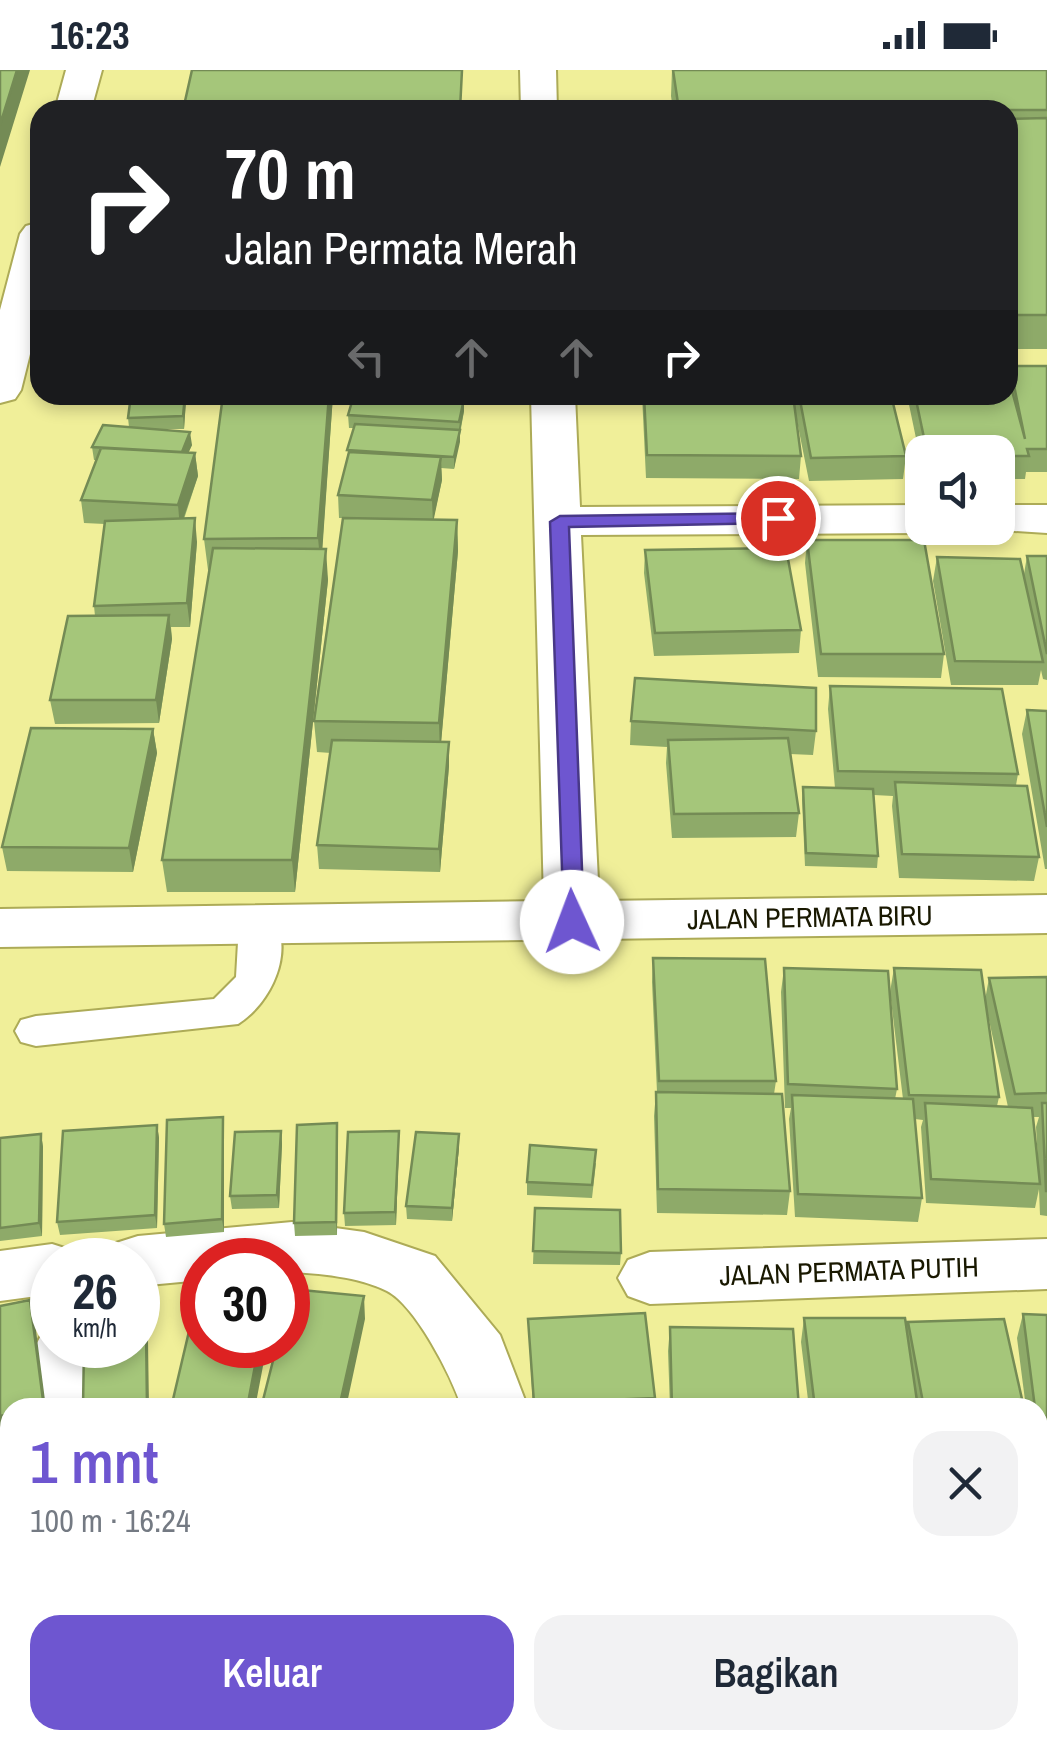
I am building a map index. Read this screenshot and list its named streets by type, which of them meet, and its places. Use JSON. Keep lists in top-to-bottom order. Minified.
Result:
{"streets":{"street":["JALAN PERMATA BIRU","JALAN PERMATA PUTIH"]},"page":{"status":"16:23","turn":["70 m","Jalan Permata Merah"],"speed":"26 km/h","limit":"30","heading":["1 mnt","100 m · 16:24"],"buttons":["Keluar","Bagikan"]}}
